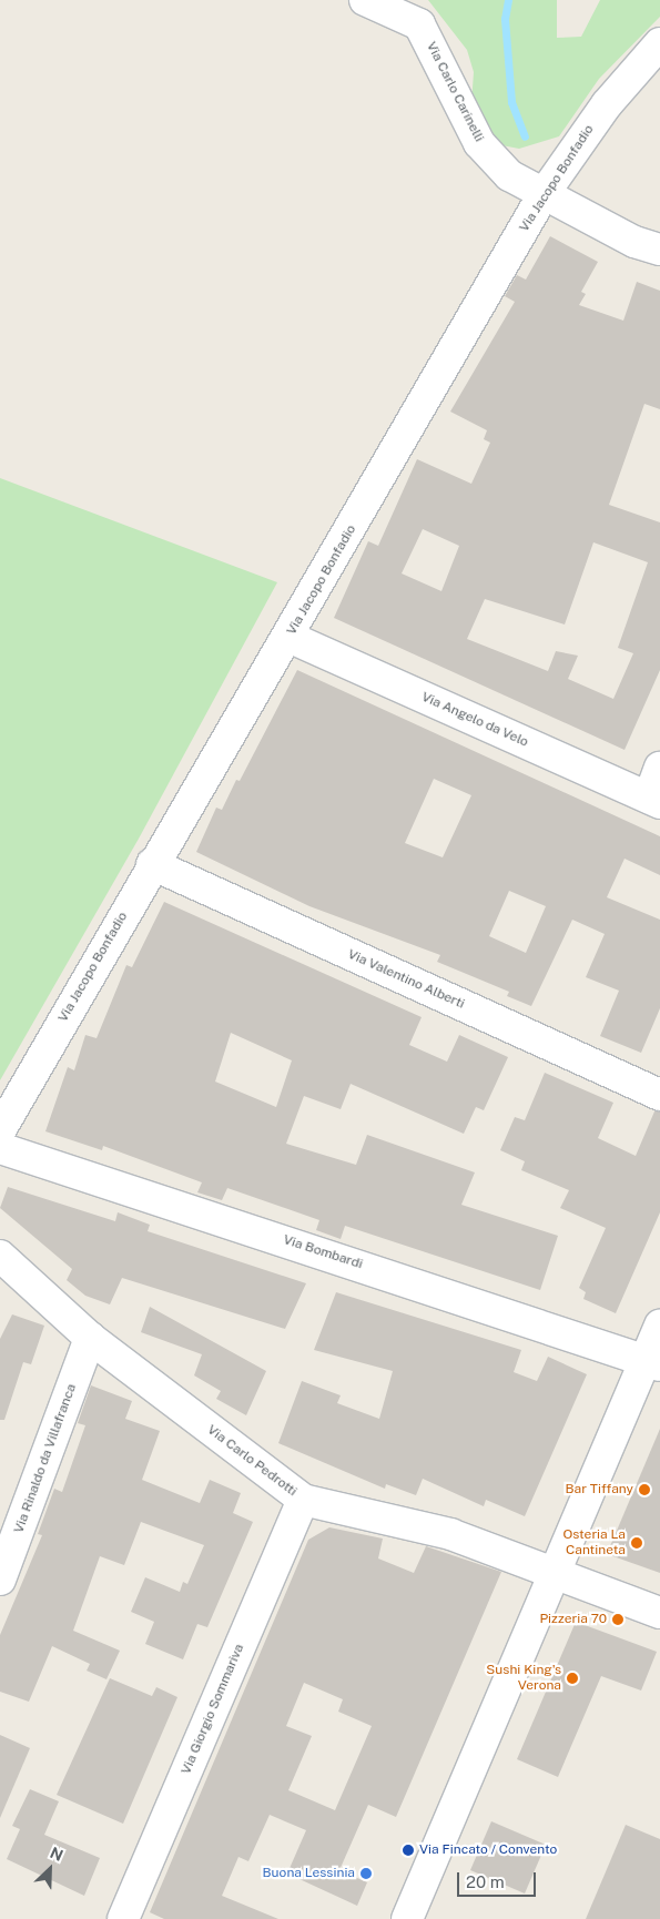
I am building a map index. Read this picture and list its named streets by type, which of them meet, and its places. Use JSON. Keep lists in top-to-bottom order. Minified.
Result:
{"streets":{"street":["Via Carlo Carinelli","Via Jacopo Bonfadio","Via Angelo da Velo","Via Valentino Alberti","Via Bombardi","Via Rinaldo da Villafranca","Via Carlo Pedrotti","Via Giorgio Sommariva"]},"crossings":[["Via Carlo Carinelli","Via Jacopo Bonfadio"],["Via Jacopo Bonfadio","Via Angelo da Velo"],["Via Jacopo Bonfadio","Via Valentino Alberti"],["Via Rinaldo da Villafranca","Via Carlo Pedrotti"],["Via Carlo Pedrotti","Via Giorgio Sommariva"]],"places":["Bar Tiffany","Osteria La Cantineta","Pizzeria 70","Sushi King's Verona","Via Fincato / Convento","Buona Lessinia"],"scale_bar":"20 m","north":"top right"}
